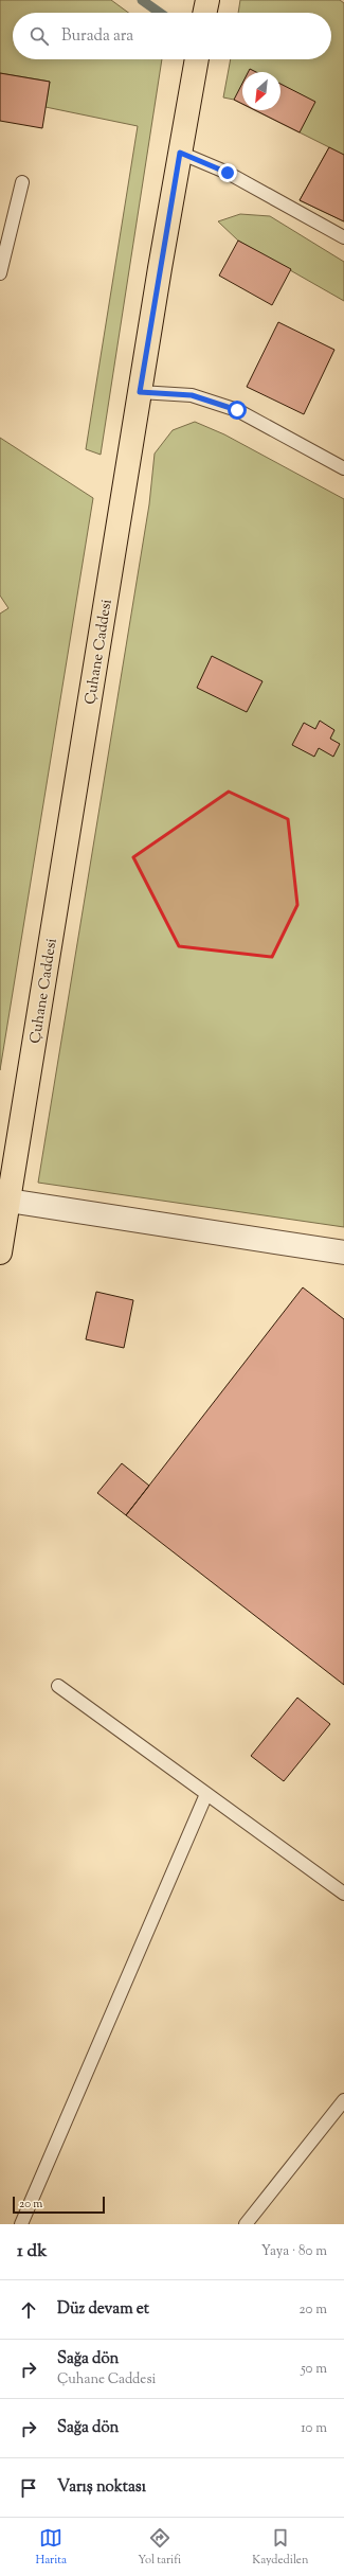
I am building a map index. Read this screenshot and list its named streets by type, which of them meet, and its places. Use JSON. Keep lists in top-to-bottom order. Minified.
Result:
{"streets":{"main road":["Çuhane Caddesi"]},"scale_bar":"20 m","north":"bottom left","page":{"search":"Burada ara","scale":"20 m","heading":["1 dk","Yaya · 80 m"],"list":[["Düz devam et","20 m"],["Sağa dön","Çuhane Caddesi","50 m"],["Sağa dön","10 m"],"Varış noktası"],"nav":["Harita","Yol tarifi","Kaydedilen"]}}
